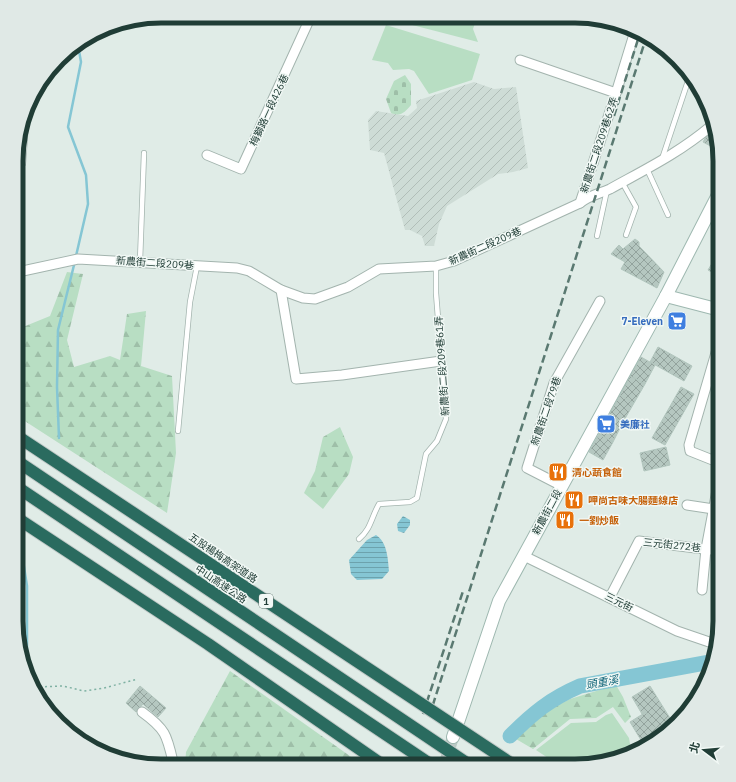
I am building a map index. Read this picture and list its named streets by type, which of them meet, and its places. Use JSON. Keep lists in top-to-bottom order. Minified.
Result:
{"streets":{"highway":["五股楊梅高架道路","中山高速公路","1"],"street":["梅獅路一段426巷","新農街二段209巷62弄","新農街二段209巷","新農街二段79巷","新農街二段","三元街272巷","三元街"],"lane":["新農街二段209巷61弄"]},"crossings":[["新農街二段209巷62弄","新農街二段209巷"],["新農街二段209巷","新農街二段209巷61弄"],["新農街二段79巷","新農街二段"],["新農街二段","三元街"],["三元街272巷","三元街"]],"water":["頭重溪"],"places":{"supermarket":["7-Eleven","美廉社"],"restaurant":["清心蔬食館","呷尚古味大腸麵線店","一劉炒飯"]},"north":"left"}
